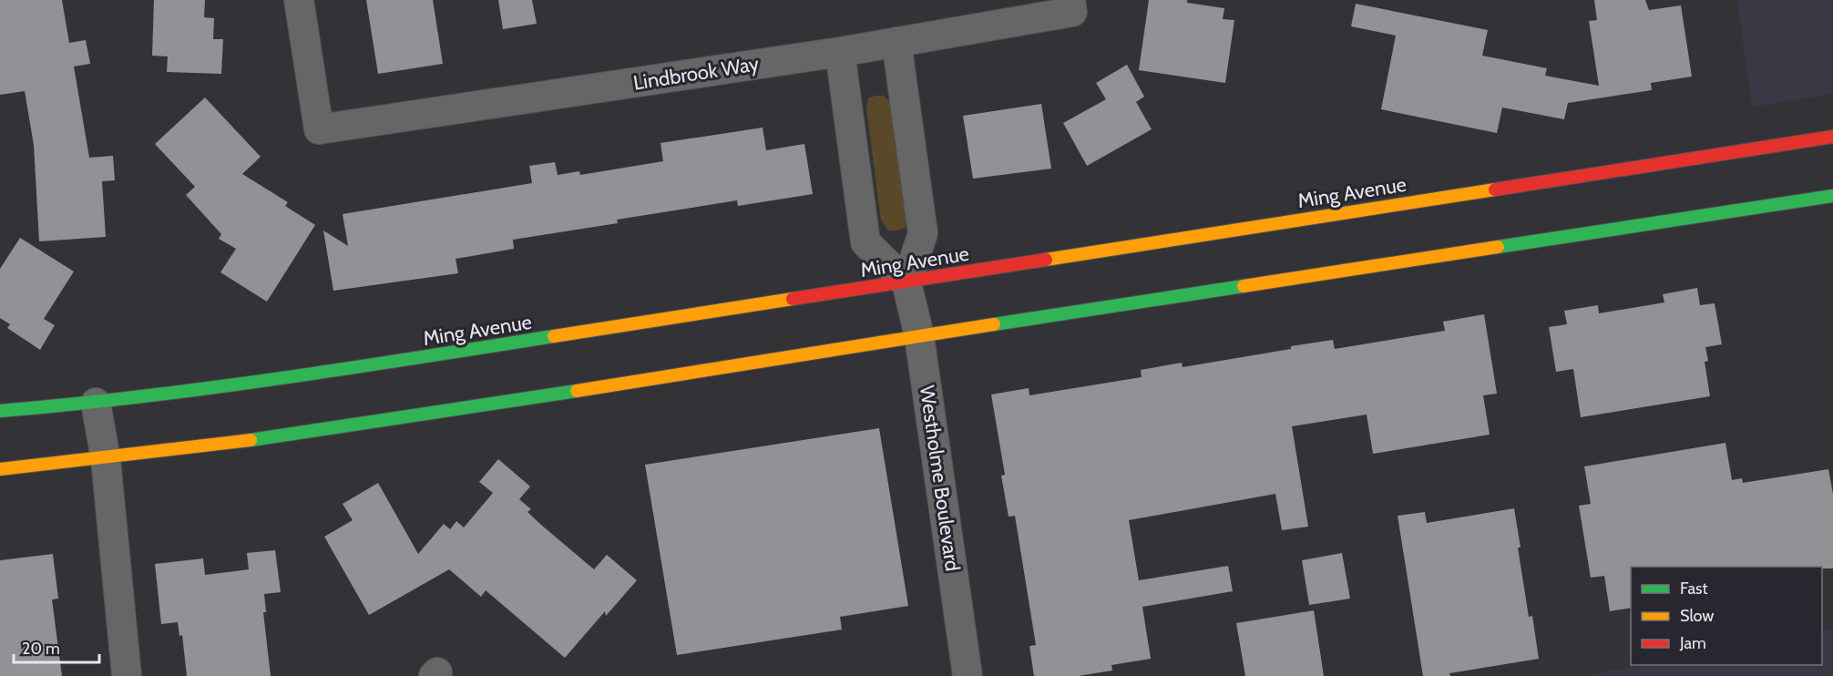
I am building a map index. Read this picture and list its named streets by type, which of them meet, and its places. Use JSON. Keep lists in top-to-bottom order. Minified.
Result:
{"streets":{"main road":["Ming Avenue"],"street":["Lindbrook Way","Westholme Boulevard"]},"crossings":[["Lindbrook Way","Westholme Boulevard"],["Ming Avenue","Westholme Boulevard"]],"legend":["Fast","Slow","Jam"],"scale_bar":"20 m"}
